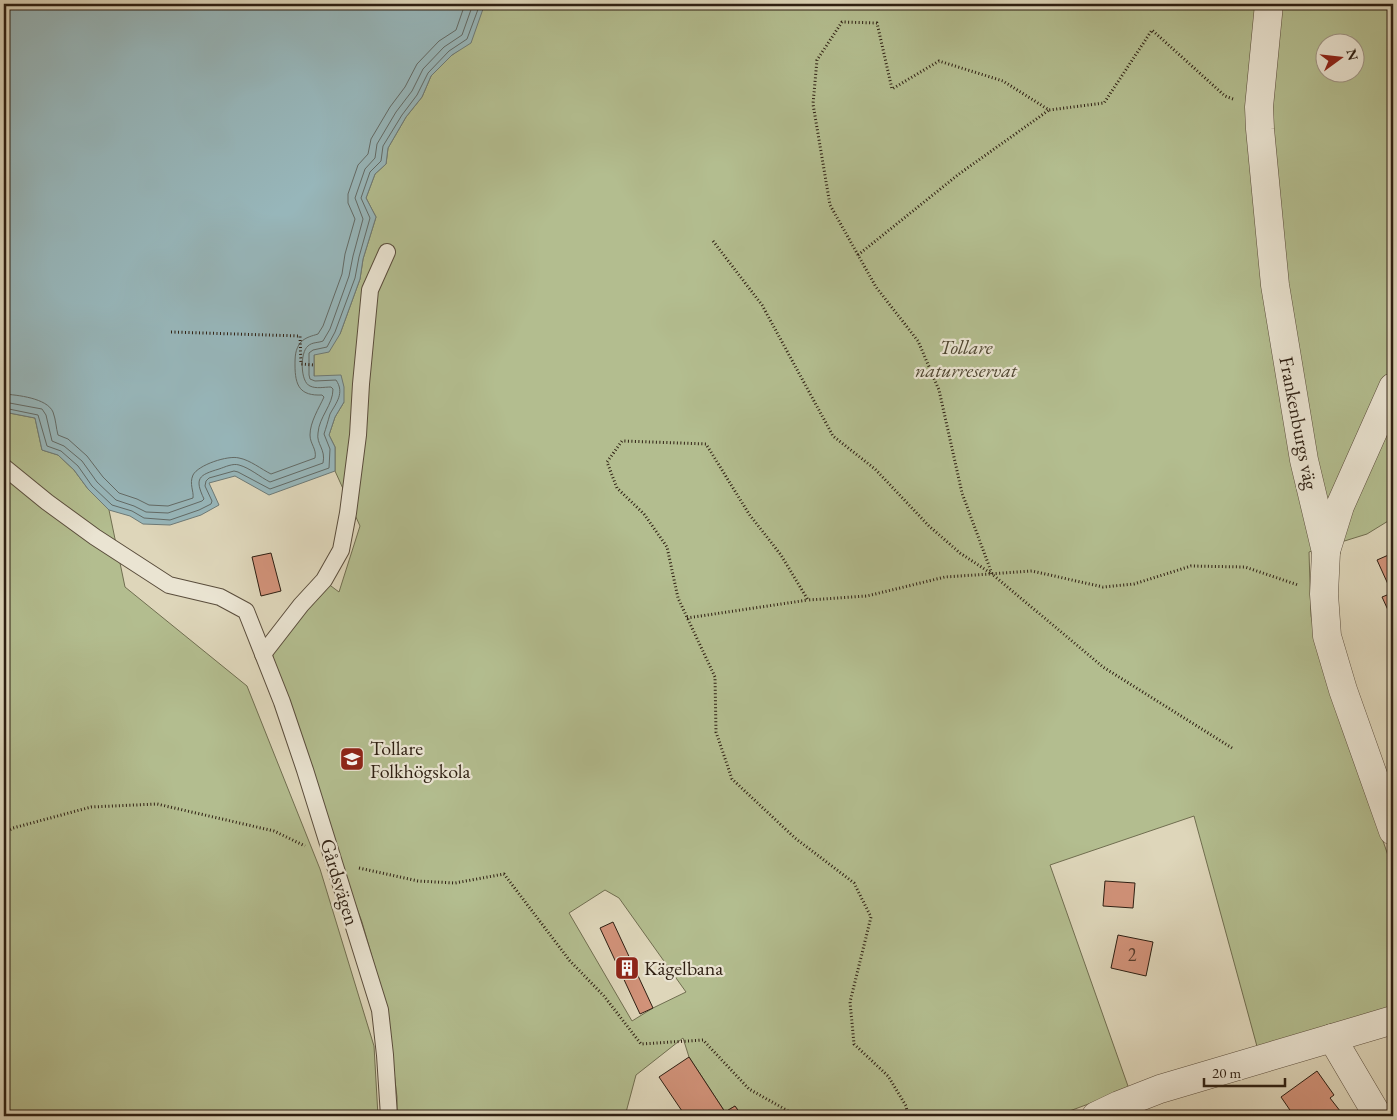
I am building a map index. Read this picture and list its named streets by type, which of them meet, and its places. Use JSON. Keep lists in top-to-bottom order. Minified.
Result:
{"streets":{"street":["Frankenburgs väg"],"lane":["Gårdsvägen"]},"parks":["Tollare naturreservat"],"places":{"school or university":["Tollare Folkhögskola"],"building":["Kägelbana"]},"house_numbers":["2"],"scale_bar":"20 m","north":"right"}
